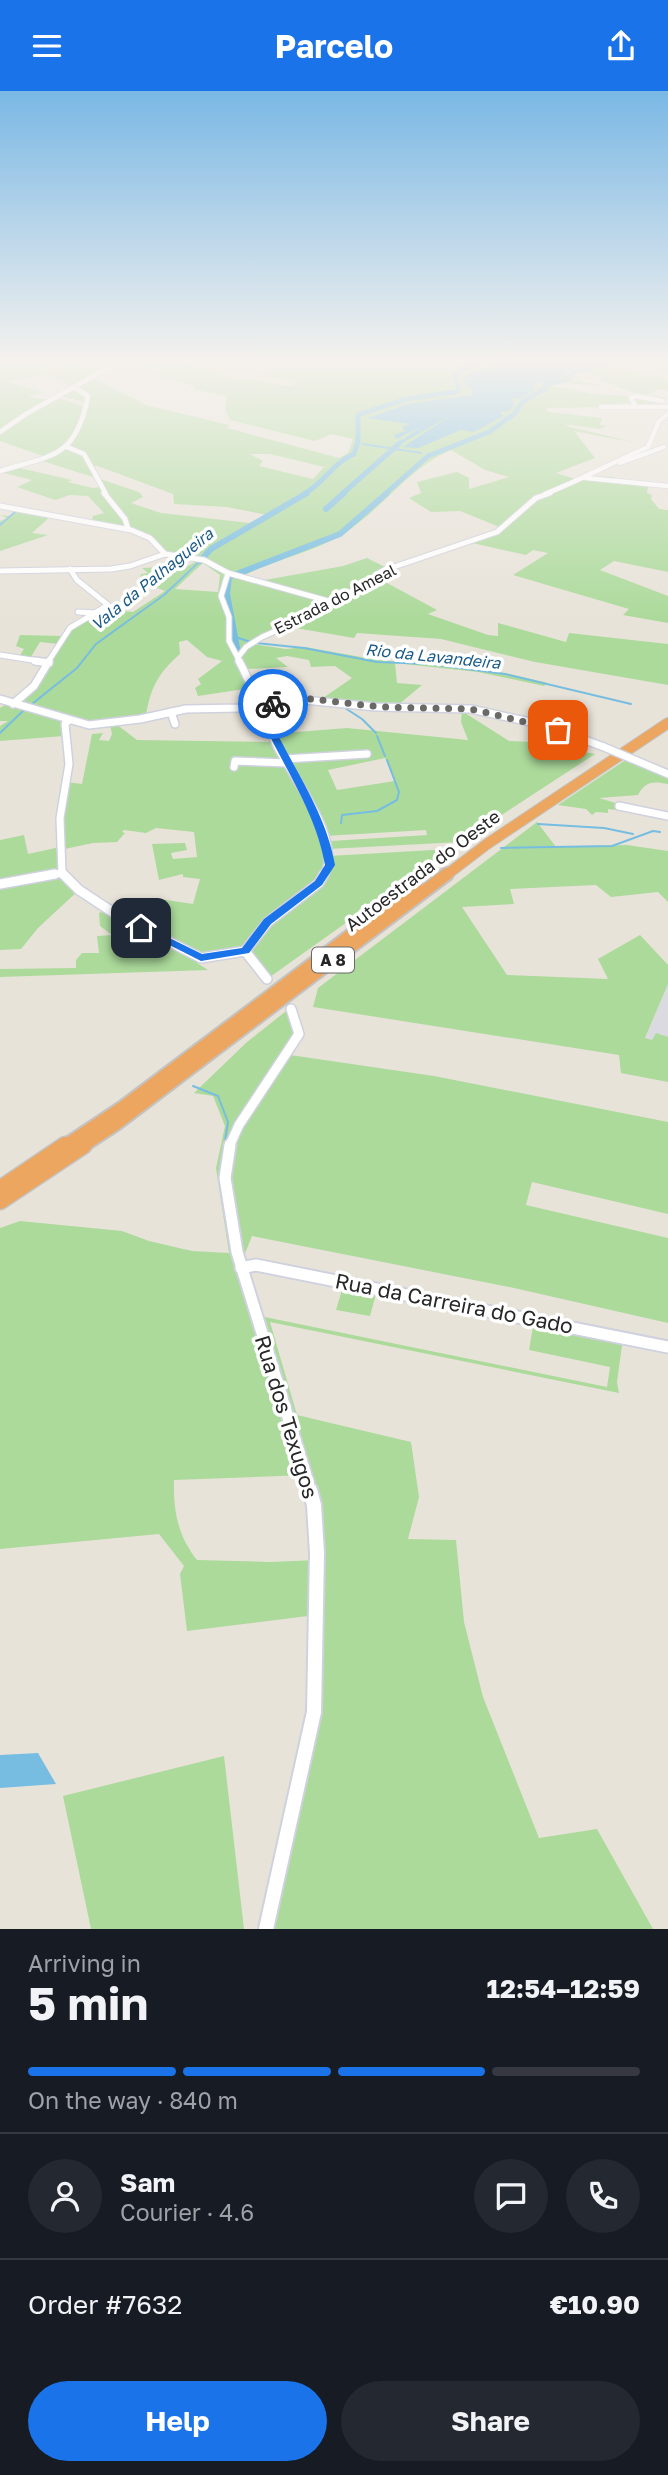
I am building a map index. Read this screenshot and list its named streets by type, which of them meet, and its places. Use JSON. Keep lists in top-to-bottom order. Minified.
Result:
{"streets":{"highway":["Autoestrada do Oeste","A 8"],"street":["Estrada do Ameal","Rua da Carreira do Gado","Rua dos Texugos"]},"crossings":[["Rua da Carreira do Gado","Rua dos Texugos"]],"water":["Vala da Palhagueira","Rio da Lavandeira"],"page":{"header":"Parcelo","heading":["5 min","Arriving in","12:54–12:59"],"panel":["Sam","Courier · 4.6","Order #7632","€10.90"],"bar":"On the way · 840 m","buttons":["Help","Share"]}}
